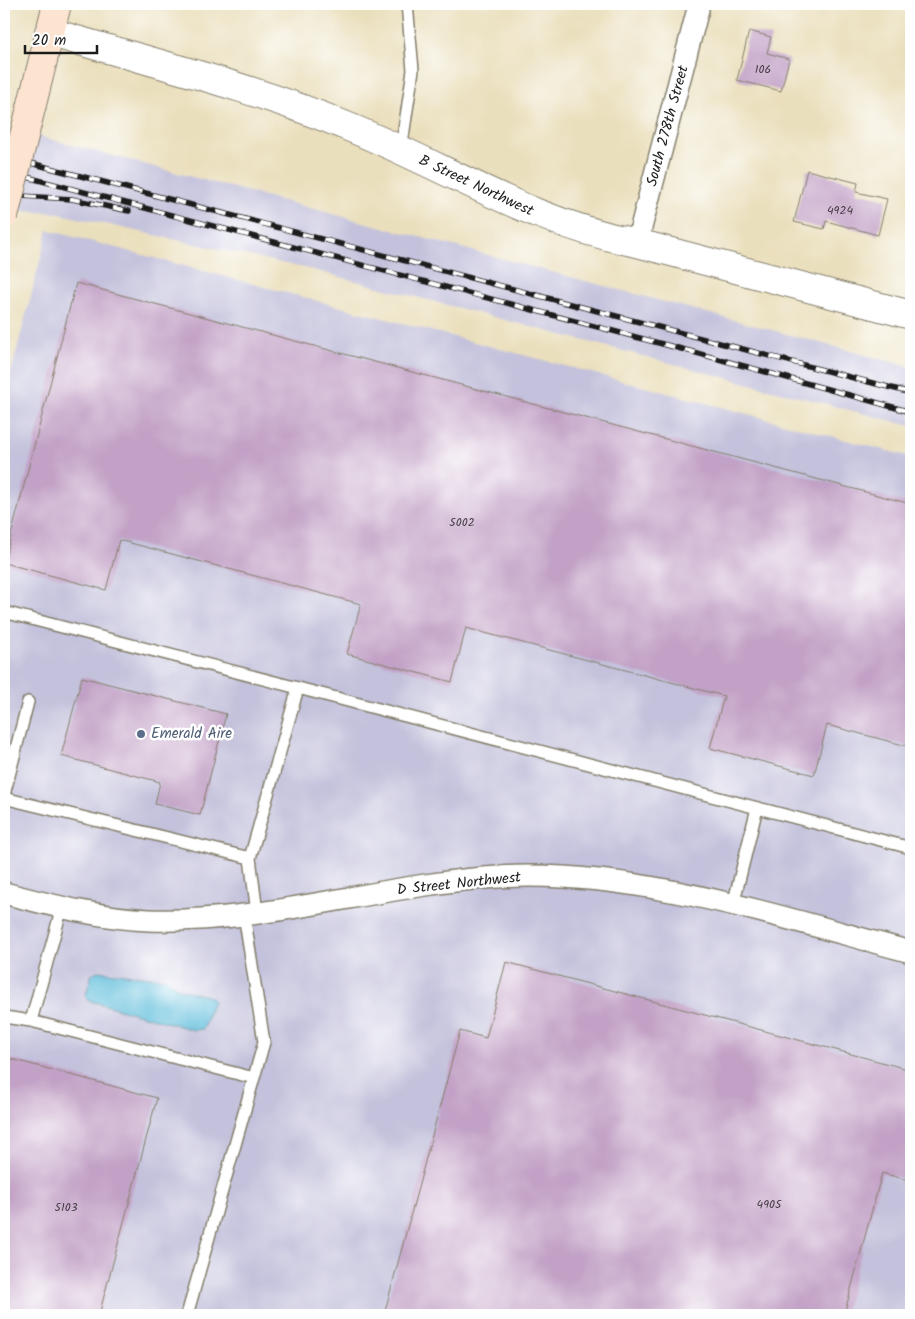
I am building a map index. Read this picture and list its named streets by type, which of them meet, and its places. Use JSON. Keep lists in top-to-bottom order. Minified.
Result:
{"streets":{"street":["South 278th Street","B Street Northwest","D Street Northwest"]},"crossings":[["South 278th Street","B Street Northwest"]],"places":["Emerald Aire"],"house_numbers":["106","4924","5002","4905","5103"],"scale_bar":"20 m"}
